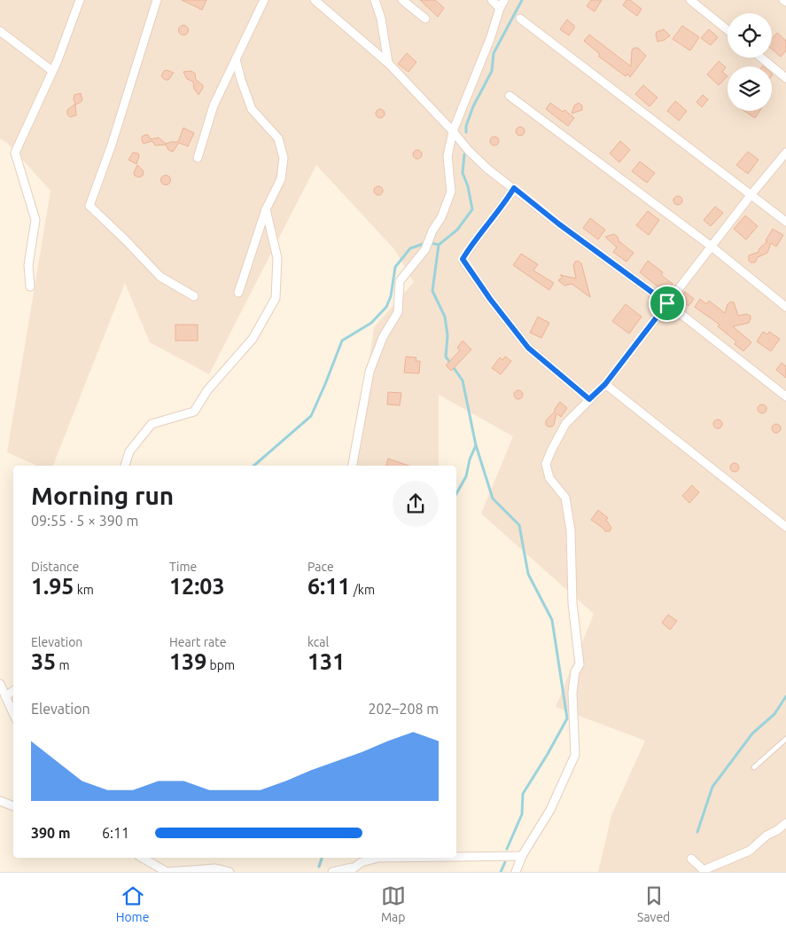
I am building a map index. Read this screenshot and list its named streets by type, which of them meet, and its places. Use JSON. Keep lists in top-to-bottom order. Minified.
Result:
{"page":{"heading":["Morning run","09:55 · 5 × 390 m"],"stats":[["Distance","1.95 km"],["Time","12:03"],["Pace","6:11 /km"],["Elevation","35 m"],["Heart rate","139 bpm"],["kcal","131"]],"chart":["Elevation","202–208 m"],"list":[{"name":"390 m","note":"6:11"}],"tabs":["Home","Map","Saved"]}}
